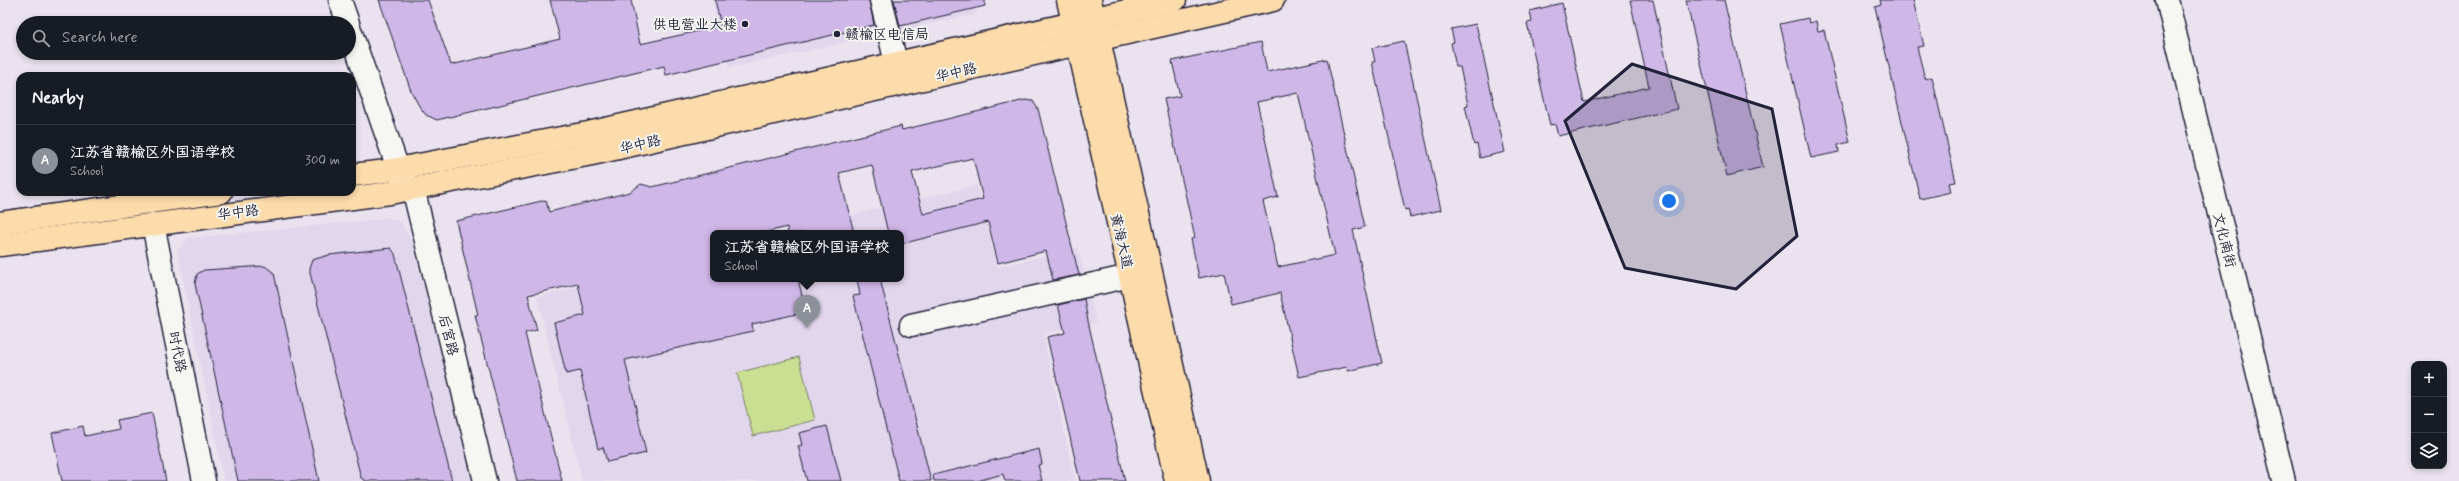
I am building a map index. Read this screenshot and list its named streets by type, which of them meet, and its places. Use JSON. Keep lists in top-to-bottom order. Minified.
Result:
{"streets":{"main road":["华中路","黄海大道"],"street":["文化南街","后宫路","时代路"]},"crossings":[["华中路","黄海大道"],["华中路","后宫路"],["华中路","时代路"]],"places":["供电营业大楼","赣榆区电信局"],"page":{"search":"Search here","heading":"Nearby","list":[{"mark":"A","name":"江苏省赣榆区外国语学校","note":"School","value":"300 m"}],"popup":["江苏省赣榆区外国语学校","School"],"pins":"A","map_buttons":["+","−"]}}
